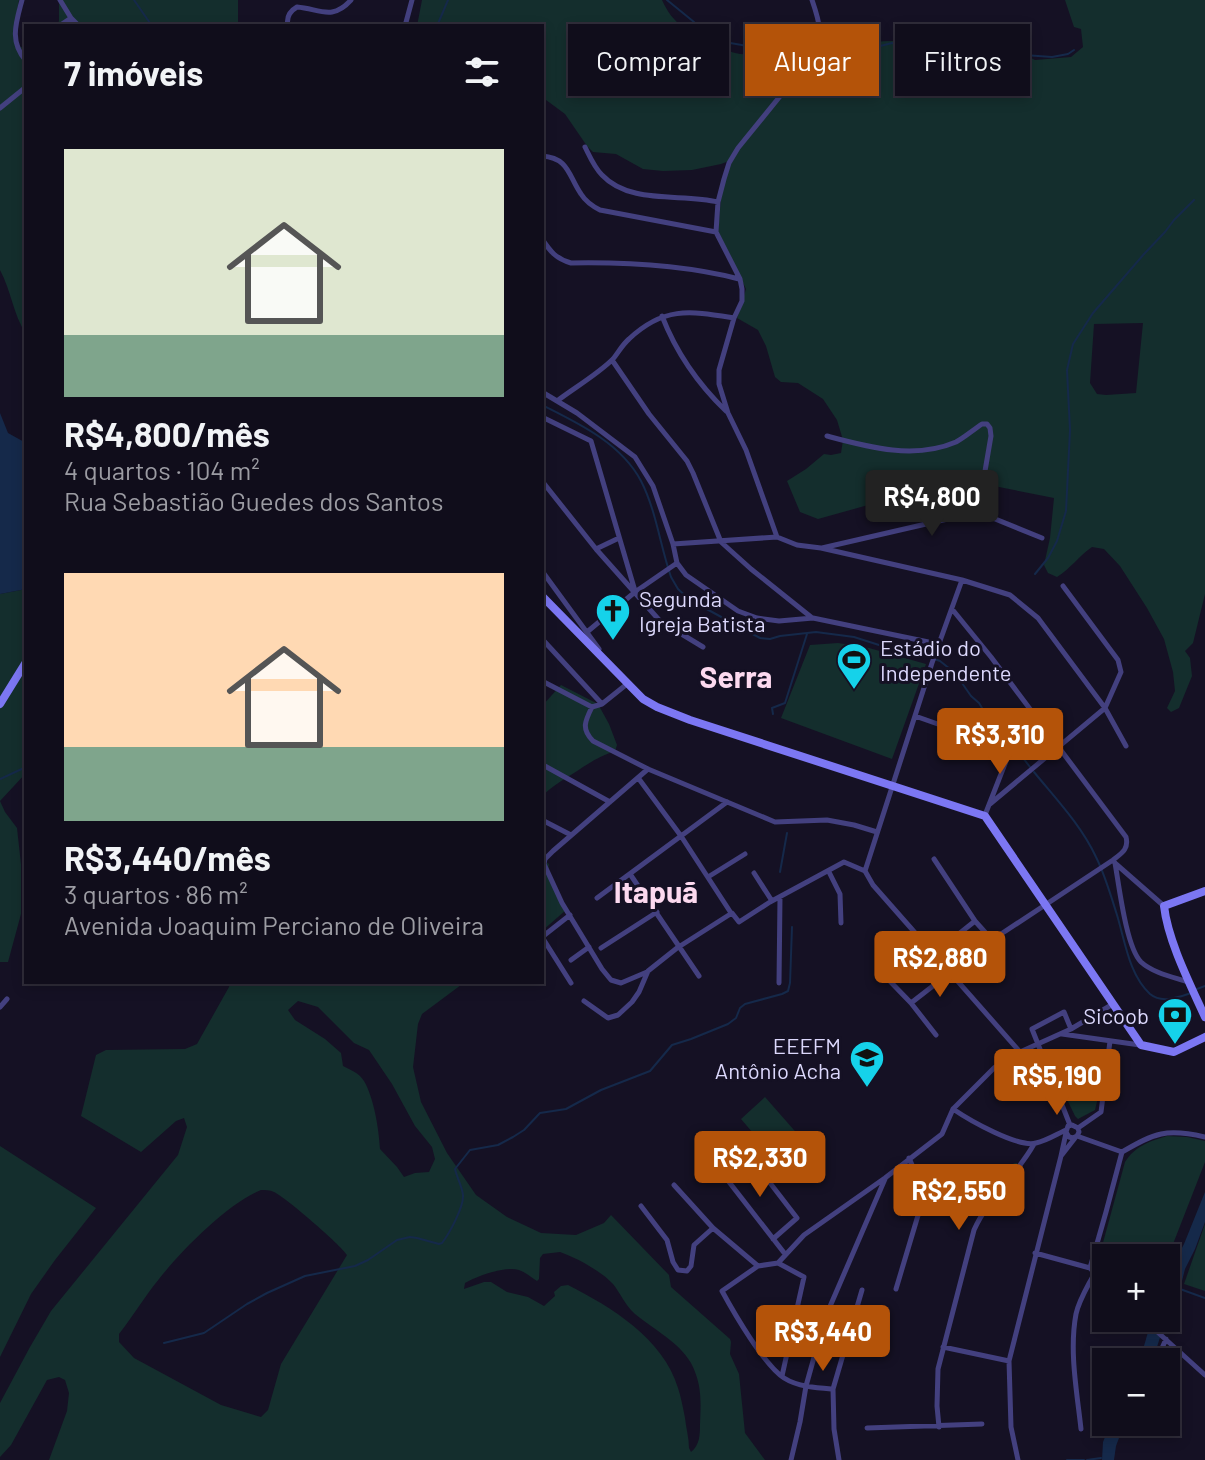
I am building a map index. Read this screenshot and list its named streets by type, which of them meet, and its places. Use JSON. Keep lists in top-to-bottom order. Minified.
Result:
{"districts":["Serra","Itapuã"],"places":{"church":["Segunda Igreja Batista"],"sports":["Estádio do Independente"],"bank":["Sicoob"],"school or university":["EEEFM Antônio Acha"]},"page":{"chip":["Comprar","Alugar","Filtros"],"heading":"7 imóveis","list":[{"name":"R$4,800/mês","note":"4 quartos · 104 m² · Rua Sebastião Guedes dos Santos"},{"name":"R$3,440/mês","note":"3 quartos · 86 m² · Avenida Joaquim Perciano de Oliveira"}],"price":["R$4,800","R$3,310","R$2,880","R$5,190","R$2,330","R$2,550","R$3,440"],"map_buttons":["+","−"]}}
